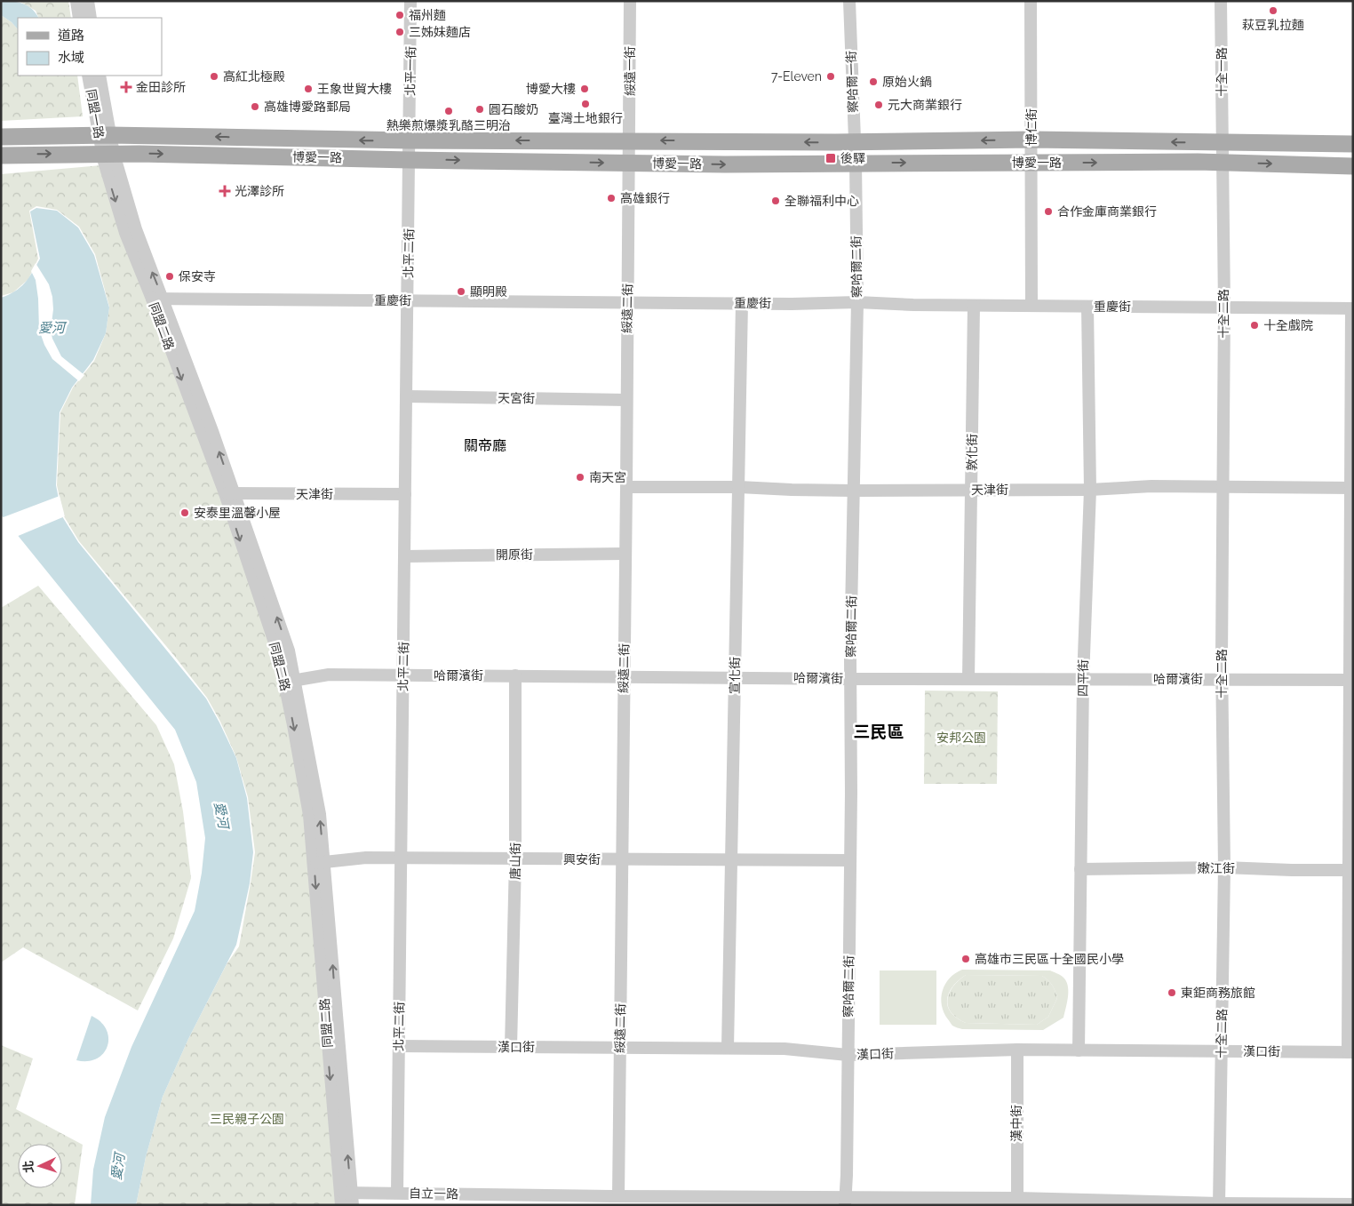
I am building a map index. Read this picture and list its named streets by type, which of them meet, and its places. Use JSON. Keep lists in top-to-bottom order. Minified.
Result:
{"streets":{"main road":["博愛一路"],"street":["北平一街","綏遠一街","十全一路","察哈爾一街","同盟一路","博仁街","北平二街","察哈爾二街","重慶街","綏遠二街","十全二路","同盟二路","天宮街","敦化街","天津街","開原街","哈爾濱街","宣化街","四平街","興安街","唐山街","嫩江街","漢口街","漢中街","自立一路"]},"crossings":[["北平一街","博愛一路"],["北平一街","北平二街"],["綏遠一街","博愛一路"],["綏遠一街","綏遠二街"],["十全一路","博愛一路"],["十全一路","十全二路"],["察哈爾一街","博愛一路"],["察哈爾一街","察哈爾二街"],["同盟一路","博愛一路"],["同盟一路","同盟二路"],["博仁街","博愛一路"],["博仁街","重慶街"],["博愛一路","北平二街"],["博愛一路","察哈爾二街"],["博愛一路","綏遠二街"],["博愛一路","十全二路"],["博愛一路","同盟二路"],["北平二街","重慶街"],["北平二街","天宮街"],["北平二街","天津街"],["北平二街","開原街"],["北平二街","哈爾濱街"],["北平二街","興安街"],["北平二街","漢口街"],["北平二街","自立一路"],["察哈爾二街","重慶街"],["察哈爾二街","天津街"],["察哈爾二街","哈爾濱街"],["察哈爾二街","興安街"],["察哈爾二街","漢口街"],["察哈爾二街","自立一路"],["重慶街","綏遠二街"],["重慶街","十全二路"],["重慶街","同盟二路"],["重慶街","敦化街"],["重慶街","宣化街"],["重慶街","四平街"],["綏遠二街","天宮街"],["綏遠二街","天津街"],["綏遠二街","開原街"],["綏遠二街","哈爾濱街"],["綏遠二街","興安街"],["綏遠二街","漢口街"],["綏遠二街","自立一路"],["十全二路","天津街"],["十全二路","哈爾濱街"],["十全二路","嫩江街"],["十全二路","漢口街"],["十全二路","自立一路"],["同盟二路","天津街"],["同盟二路","哈爾濱街"],["同盟二路","興安街"],["同盟二路","自立一路"],["敦化街","天津街"],["敦化街","哈爾濱街"],["天津街","宣化街"],["天津街","四平街"],["哈爾濱街","宣化街"],["哈爾濱街","四平街"],["哈爾濱街","唐山街"],["宣化街","興安街"],["宣化街","漢口街"],["四平街","嫩江街"],["四平街","漢口街"],["興安街","唐山街"],["唐山街","漢口街"],["漢口街","漢中街"],["漢中街","自立一路"]],"districts":["關帝廳","三民區"],"water":["愛河"],"parks":["安邦公園","三民親子公園"],"places":{"other":["萩豆乳拉麵","福州麵","三姊妹麵店","高紅北極殿","7-Eleven","原始火鍋","王象世貿大樓","博愛大樓","臺灣土地銀行","元大商業銀行","高雄博愛路郵局","圓石酸奶","熱樂煎爆漿乳酪三明治","高雄銀行","全聯福利中心","合作金庫商業銀行","保安寺","顯明殿","十全戲院","南天宮","安泰里溫馨小屋","高雄市三民區十全國民小學","東鉅商務旅館"],"health":["金田診所","光澤診所"],"transit":["後驛"]},"legend":["道路","水域"],"north":"left"}
